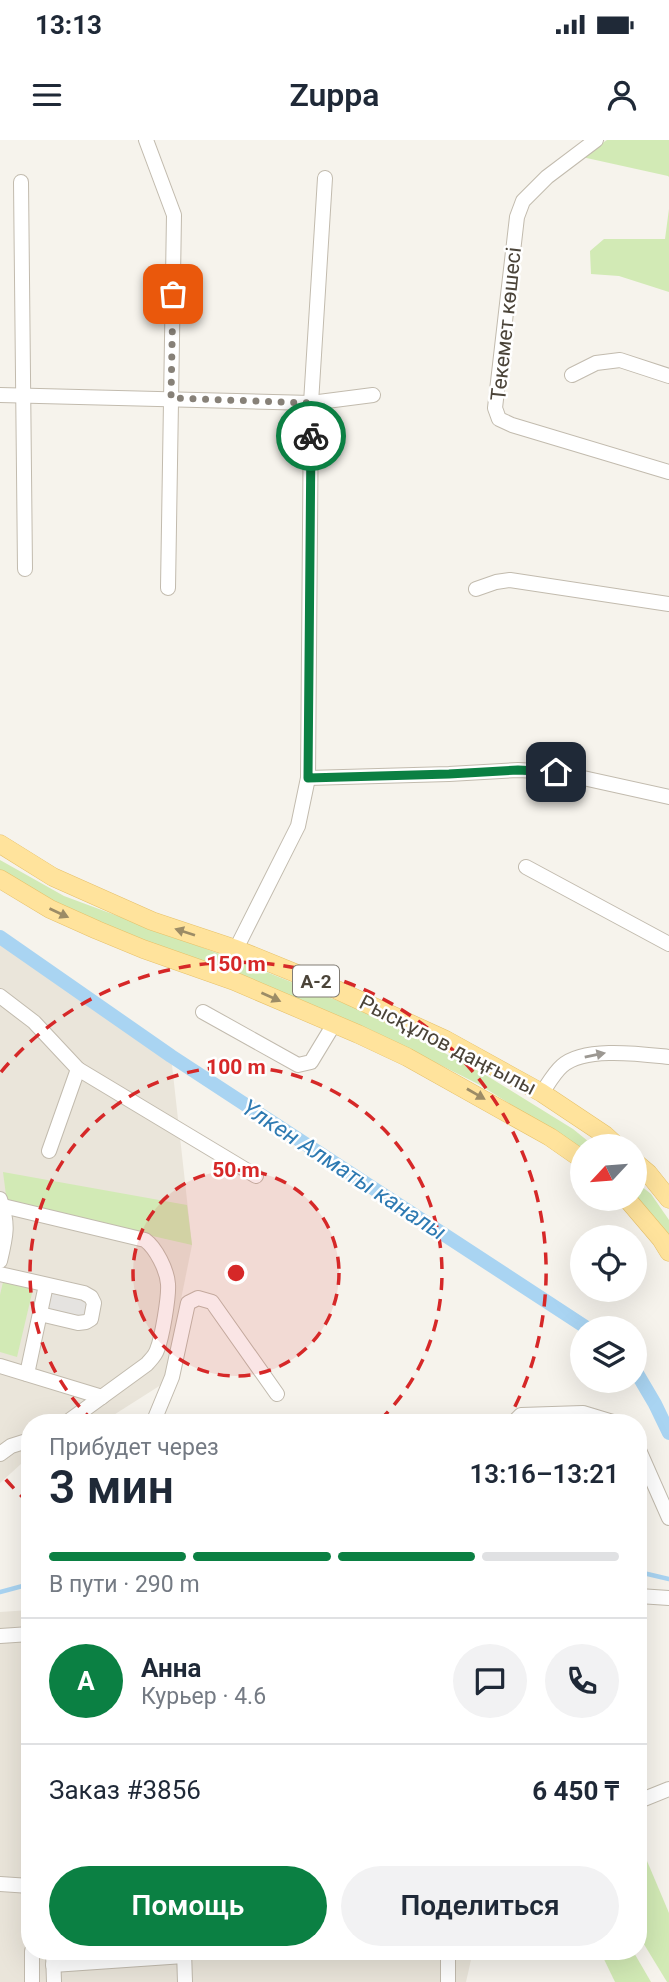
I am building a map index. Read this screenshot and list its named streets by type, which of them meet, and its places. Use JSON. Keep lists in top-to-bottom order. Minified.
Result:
{"streets":{"main road":["A-2","Рысқұлов даңғылы"],"street":["Текемет көшесі"]},"water":["Үлкен Алматы каналы"],"north":"bottom left","page":{"status":"13:13","header":"Zuppa","heading":["3 мин","Прибудет через","13:16–13:21"],"panel":["Анна","Курьер · 4.6","Заказ #3856","6 450 ₸"],"bar":"В пути · 290 m","round":"А","buttons":["Помощь","Поделиться"]},"rings":["150 m","100 m","50 m"]}
